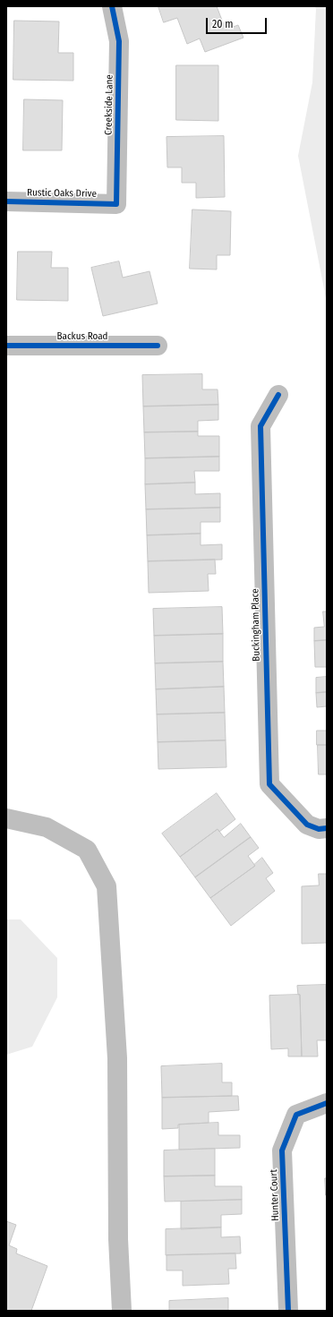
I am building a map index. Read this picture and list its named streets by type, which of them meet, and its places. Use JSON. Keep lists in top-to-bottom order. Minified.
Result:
{"streets":{"street":["Creekside Lane","Rustic Oaks Drive","Backus Road","Buckingham Place","Hunter Court"]},"crossings":[["Creekside Lane","Rustic Oaks Drive"]],"scale_bar":"20 m"}
